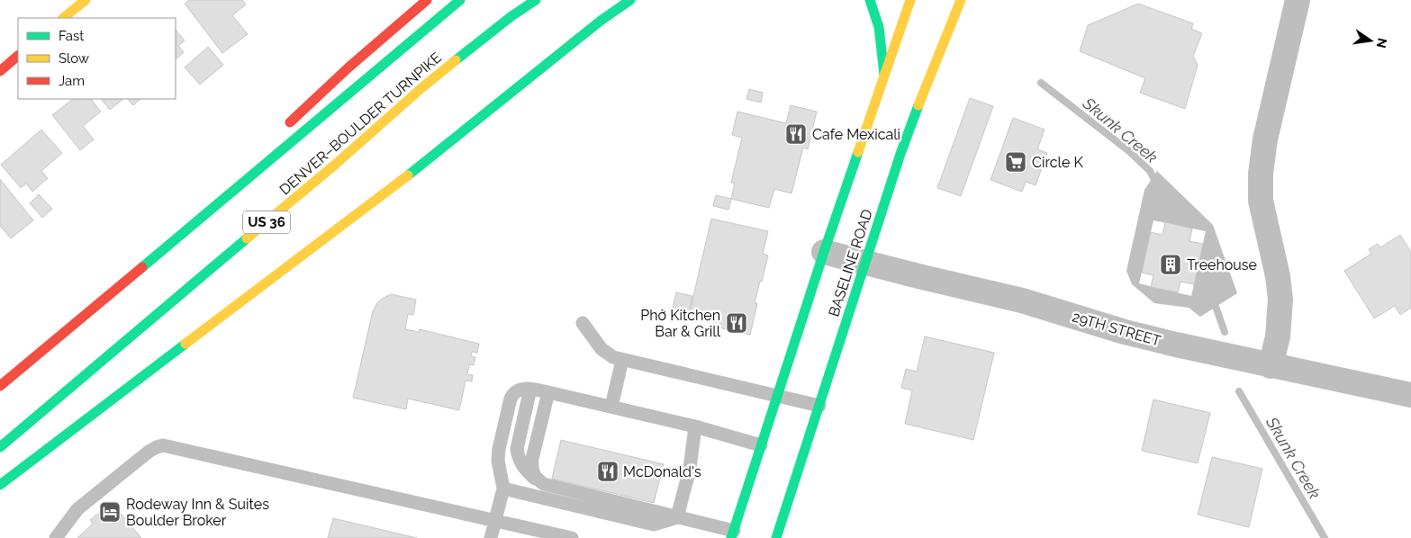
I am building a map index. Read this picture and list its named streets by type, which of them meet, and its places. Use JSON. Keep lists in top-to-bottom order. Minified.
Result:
{"streets":{"main road":["DENVER–BOULDER TURNPIKE","US 36","BASELINE ROAD"],"street":["29TH STREET"]},"crossings":[["BASELINE ROAD","29TH STREET"]],"water":["Skunk Creek"],"places":{"restaurant":["Cafe Mexicali","Phở Kitchen Bar & Grill","McDonald's"],"supermarket":["Circle K"],"building":["Treehouse"],"hotel":["Rodeway Inn & Suites Boulder Broker"]},"legend":["Fast","Slow","Jam"],"north":"right"}
